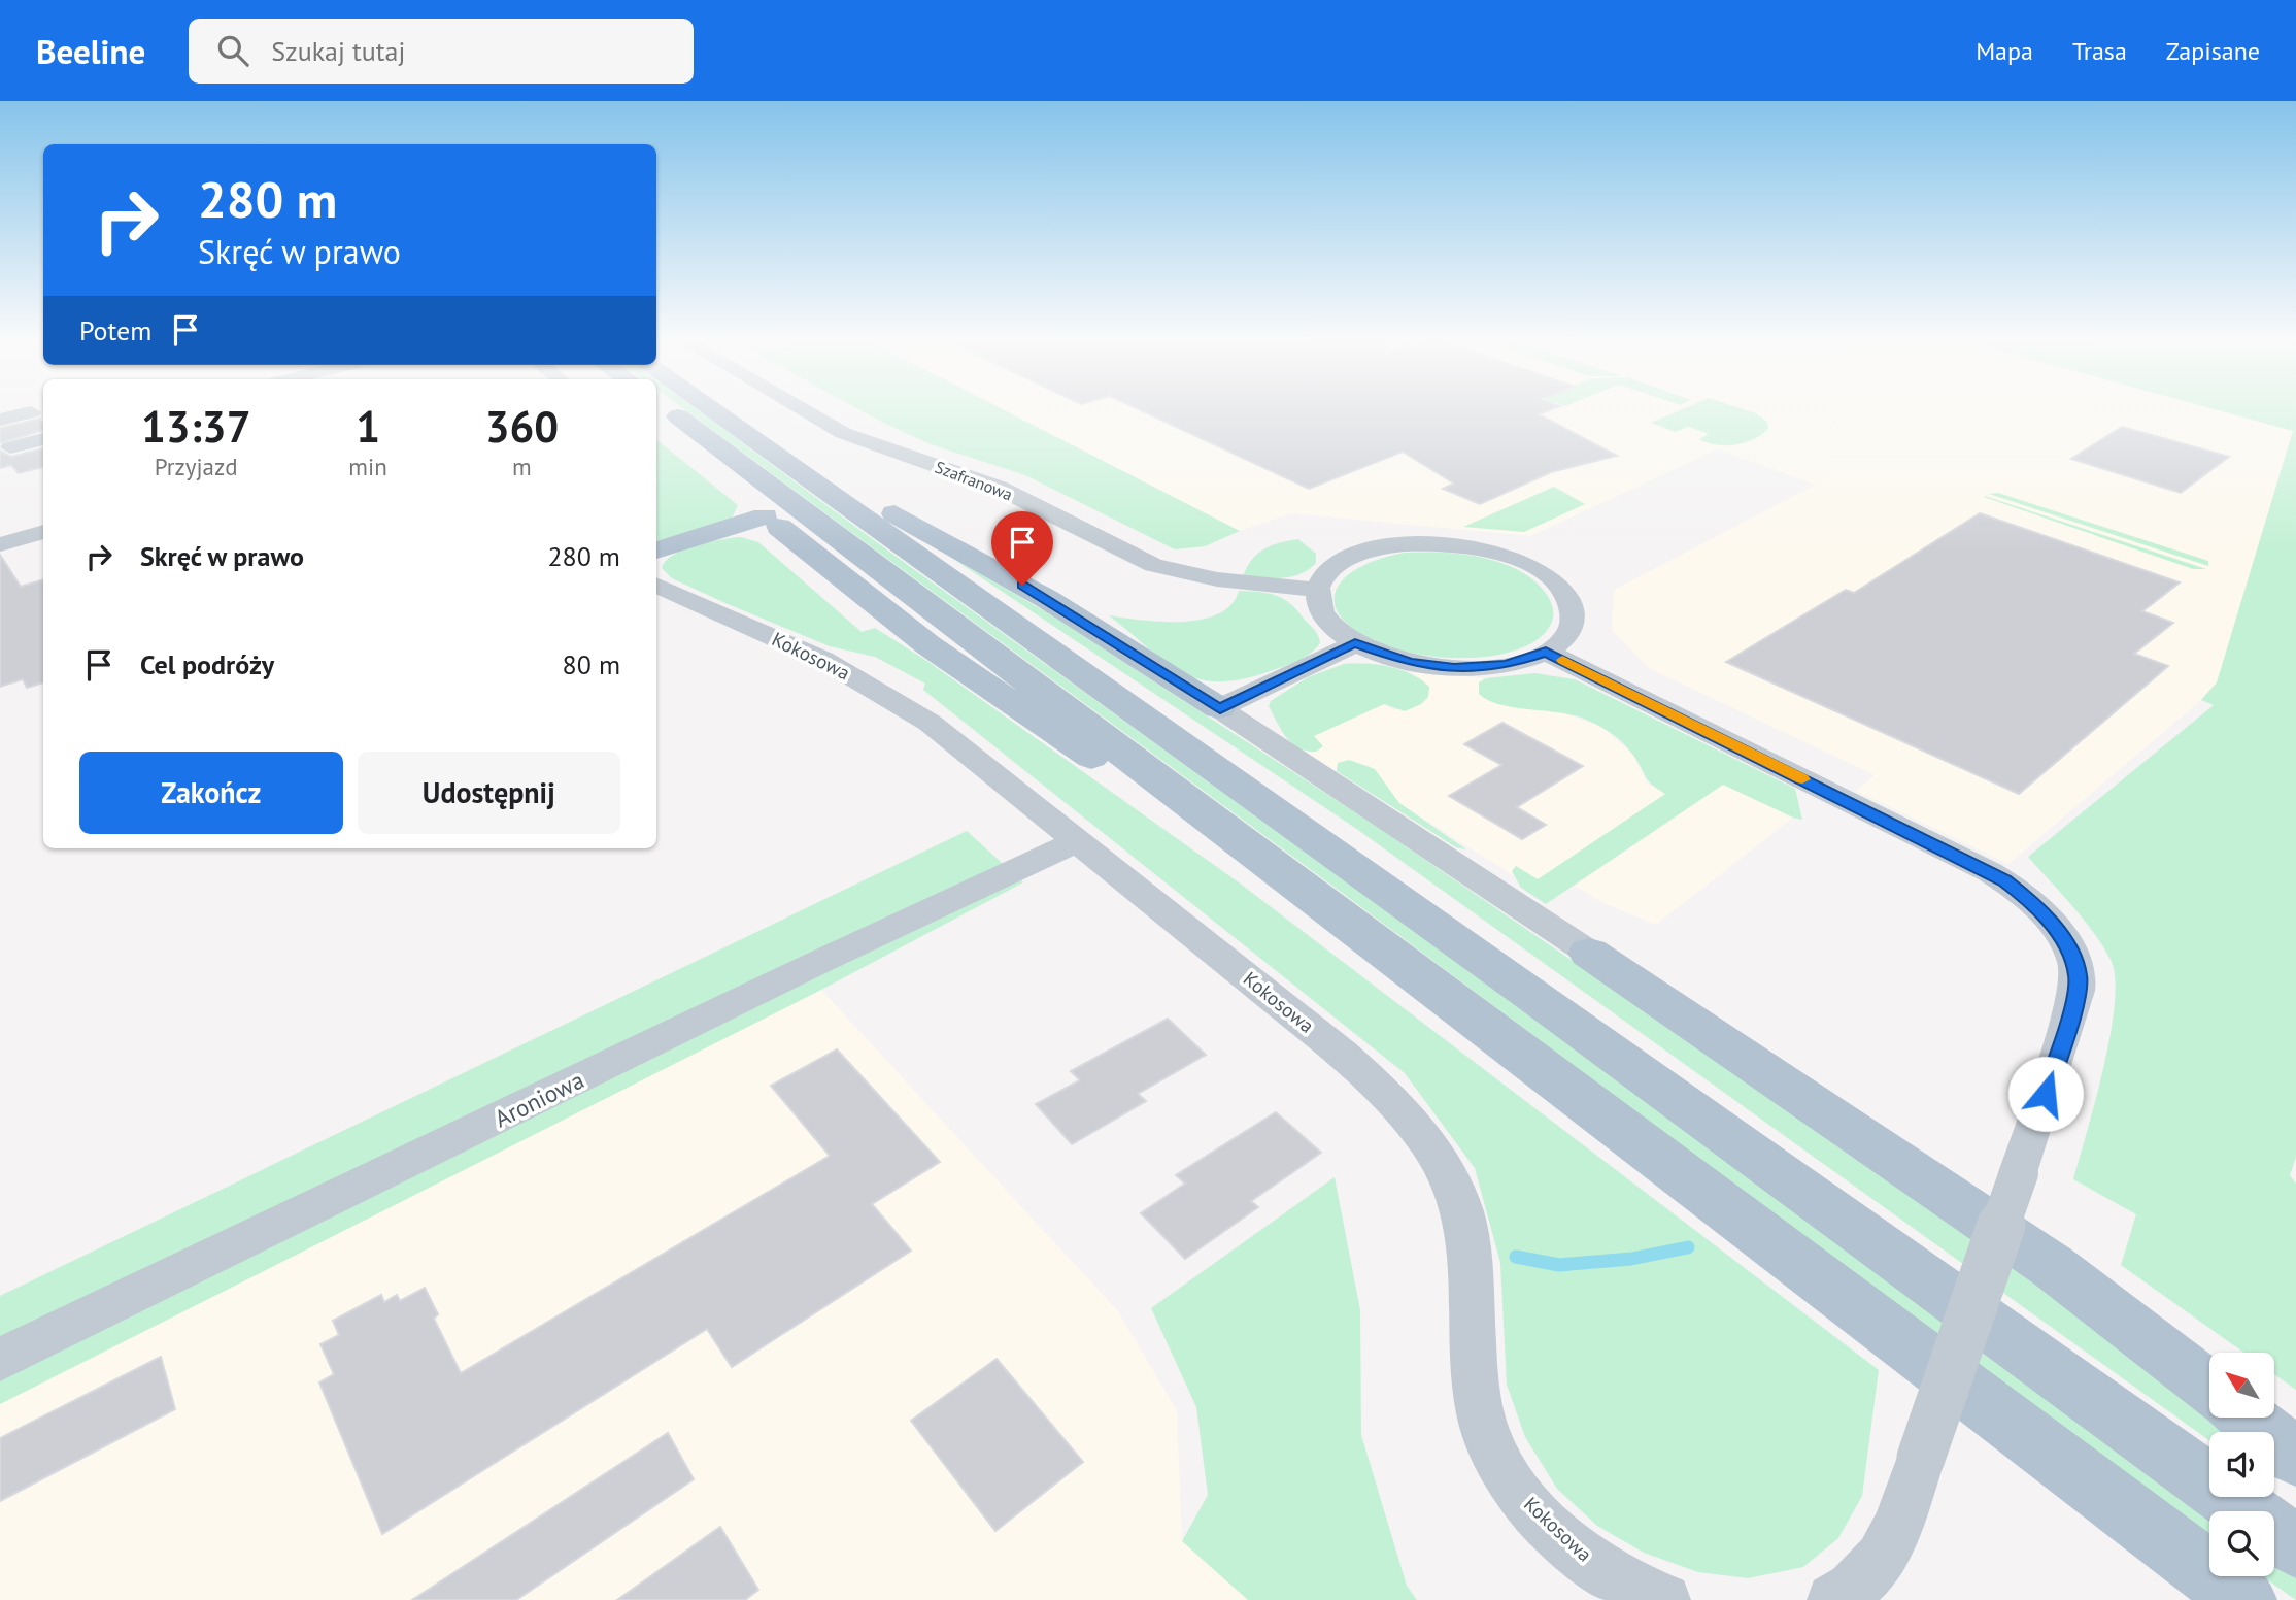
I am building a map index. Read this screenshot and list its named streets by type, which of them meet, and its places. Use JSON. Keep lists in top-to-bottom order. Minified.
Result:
{"streets":{"street":["Szafranowa","Kokosowa","Aroniowa"]},"crossings":[["Kokosowa","Aroniowa"]],"north":"top left","page":{"header":"Beeline","search":"Szukaj tutaj","nav":["Mapa","Trasa","Zapisane"],"turn":["280 m","Skręć w prawo"],"then":"Potem","eta":["13:37","Przyjazd","1","min","360","m"],"list":[{"name":"Skręć w prawo","value":"280 m"},{"name":"Cel podróży","value":"80 m"}],"buttons":["Zakończ","Udostępnij"]}}
